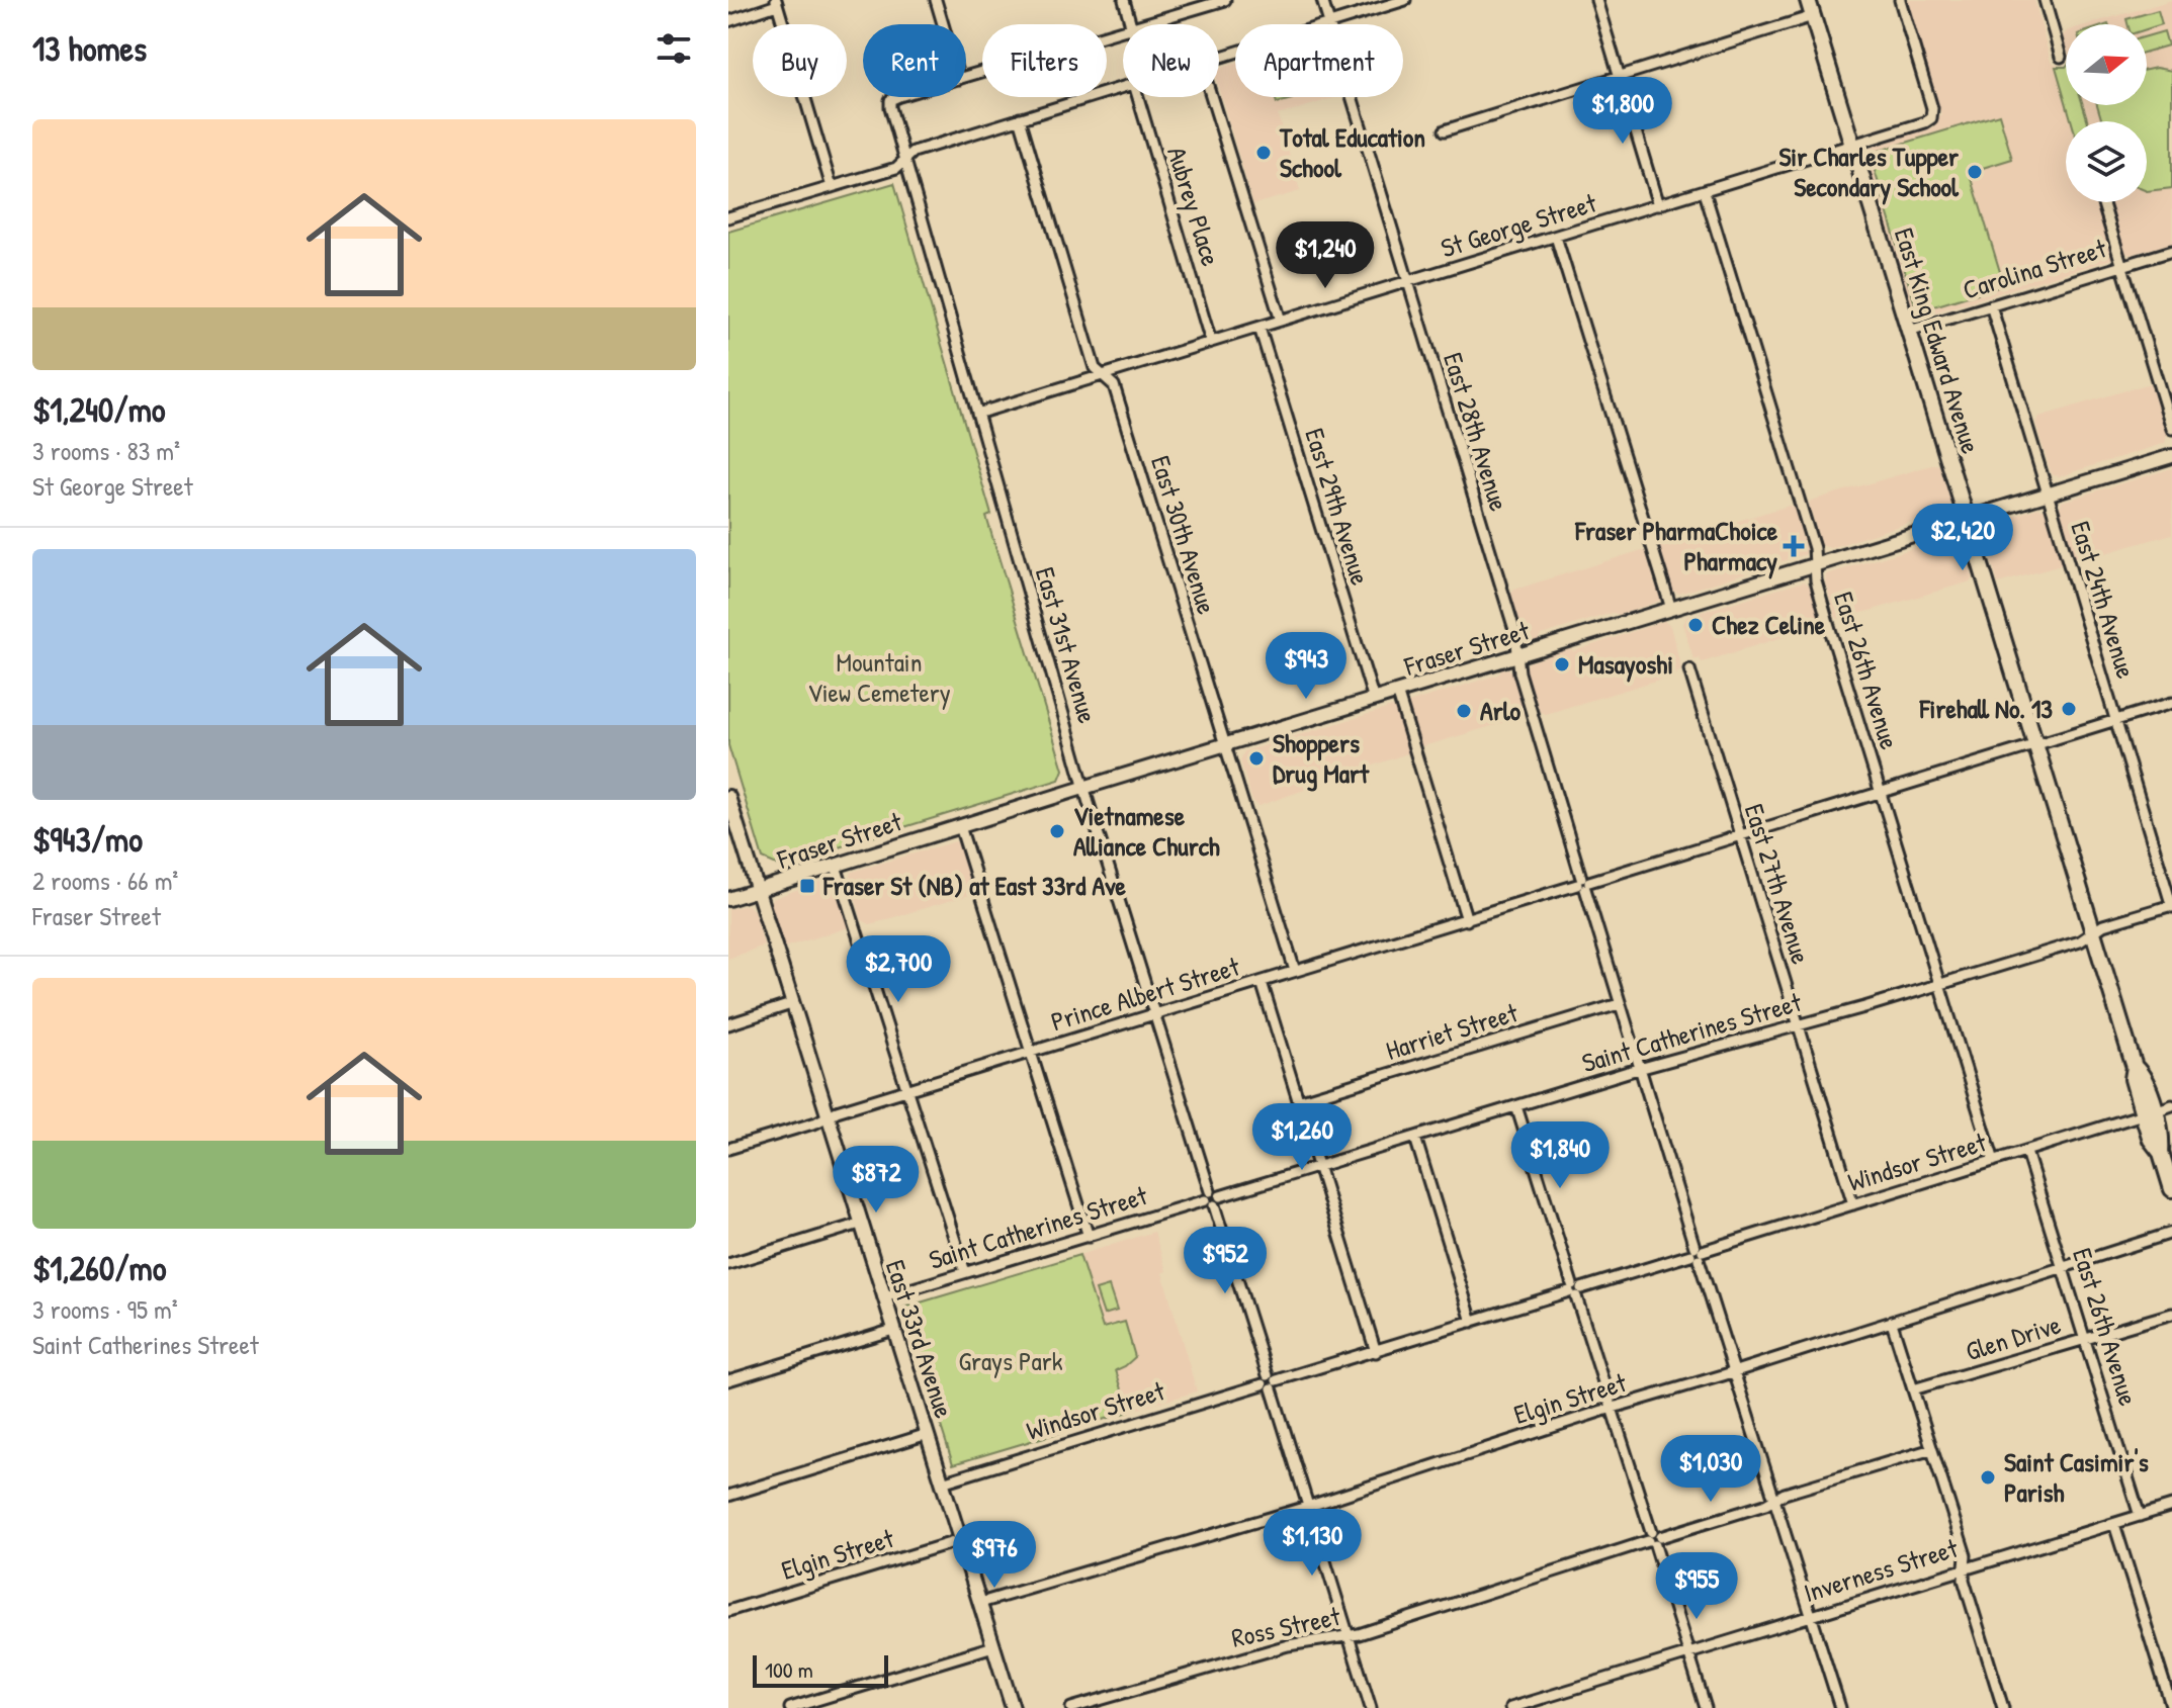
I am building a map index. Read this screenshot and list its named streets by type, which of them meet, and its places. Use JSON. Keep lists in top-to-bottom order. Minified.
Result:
{"streets":{"main road":["East King Edward Avenue"],"street":["Aubrey Place","St George Street","Carolina Street","East 28th Avenue","East 29th Avenue","East 30th Avenue","East 24th Avenue","East 31st Avenue","Fraser Street","East 26th Avenue","East 27th Avenue","Prince Albert Street","Harriet Street","Saint Catherines Street","Windsor Street","Glen Drive","East 33rd Avenue","Elgin Street","Inverness Street","Ross Street"]},"crossings":[["Aubrey Place","St George Street"],["St George Street","East King Edward Avenue"],["St George Street","East 28th Avenue"],["St George Street","East 29th Avenue"],["St George Street","East 30th Avenue"],["St George Street","East 31st Avenue"],["St George Street","East 26th Avenue"],["Carolina Street","East King Edward Avenue"],["Carolina Street","East 24th Avenue"],["East King Edward Avenue","Fraser Street"],["East King Edward Avenue","Prince Albert Street"],["East King Edward Avenue","Saint Catherines Street"],["East King Edward Avenue","Windsor Street"],["East 28th Avenue","Fraser Street"],["East 28th Avenue","Prince Albert Street"],["East 28th Avenue","Harriet Street"],["East 28th Avenue","Saint Catherines Street"],["East 28th Avenue","Windsor Street"],["East 28th Avenue","Elgin Street"],["East 28th Avenue","Inverness Street"],["East 28th Avenue","Ross Street"],["East 29th Avenue","Fraser Street"],["East 30th Avenue","Fraser Street"],["East 30th Avenue","Prince Albert Street"],["East 24th Avenue","Fraser Street"],["East 24th Avenue","Prince Albert Street"],["East 24th Avenue","Saint Catherines Street"],["East 31st Avenue","Fraser Street"],["East 31st Avenue","Prince Albert Street"],["East 31st Avenue","Saint Catherines Street"],["East 31st Avenue","Windsor Street"],["East 31st Avenue","Elgin Street"],["East 31st Avenue","Ross Street"],["Fraser Street","East 26th Avenue"],["Fraser Street","East 33rd Avenue"],["East 26th Avenue","Prince Albert Street"],["East 26th Avenue","Saint Catherines Street"],["East 26th Avenue","Windsor Street"],["East 26th Avenue","Glen Drive"],["East 26th Avenue","Elgin Street"],["East 26th Avenue","Inverness Street"],["East 27th Avenue","Prince Albert Street"],["East 27th Avenue","Saint Catherines Street"],["East 27th Avenue","Windsor Street"],["Prince Albert Street","East 33rd Avenue"],["Saint Catherines Street","East 33rd Avenue"],["Windsor Street","East 33rd Avenue"],["East 33rd Avenue","Elgin Street"]],"parks":["Mountain View Cemetery","Grays Park"],"places":{"other":["Total Education School","Sir Charles Tupper Secondary School","Chez Celine","Masayoshi","Firehall No. 13","Arlo","Shoppers Drug Mart","Vietnamese Alliance Church","Saint Casimir's Parish"],"health":["Fraser PharmaChoice Pharmacy"],"transit":["Fraser St (NB) at East 33rd Ave"]},"scale_bar":"100 m","north":"right","page":{"heading":"13 homes","chip":["Buy","Rent","Filters","New","Apartment"],"price":["$1,800","$1,240","$2,420","$943","$2,700","$1,260","$1,840","$872","$952","$1,030","$1,130","$976","$955"],"list":[{"name":"$1,240/mo","note":"3 rooms · 83 m² · St George Street"},{"name":"$943/mo","note":"2 rooms · 66 m² · Fraser Street"},{"name":"$1,260/mo","note":"3 rooms · 95 m² · Saint Catherines Street"}],"scale":"100 m"}}
